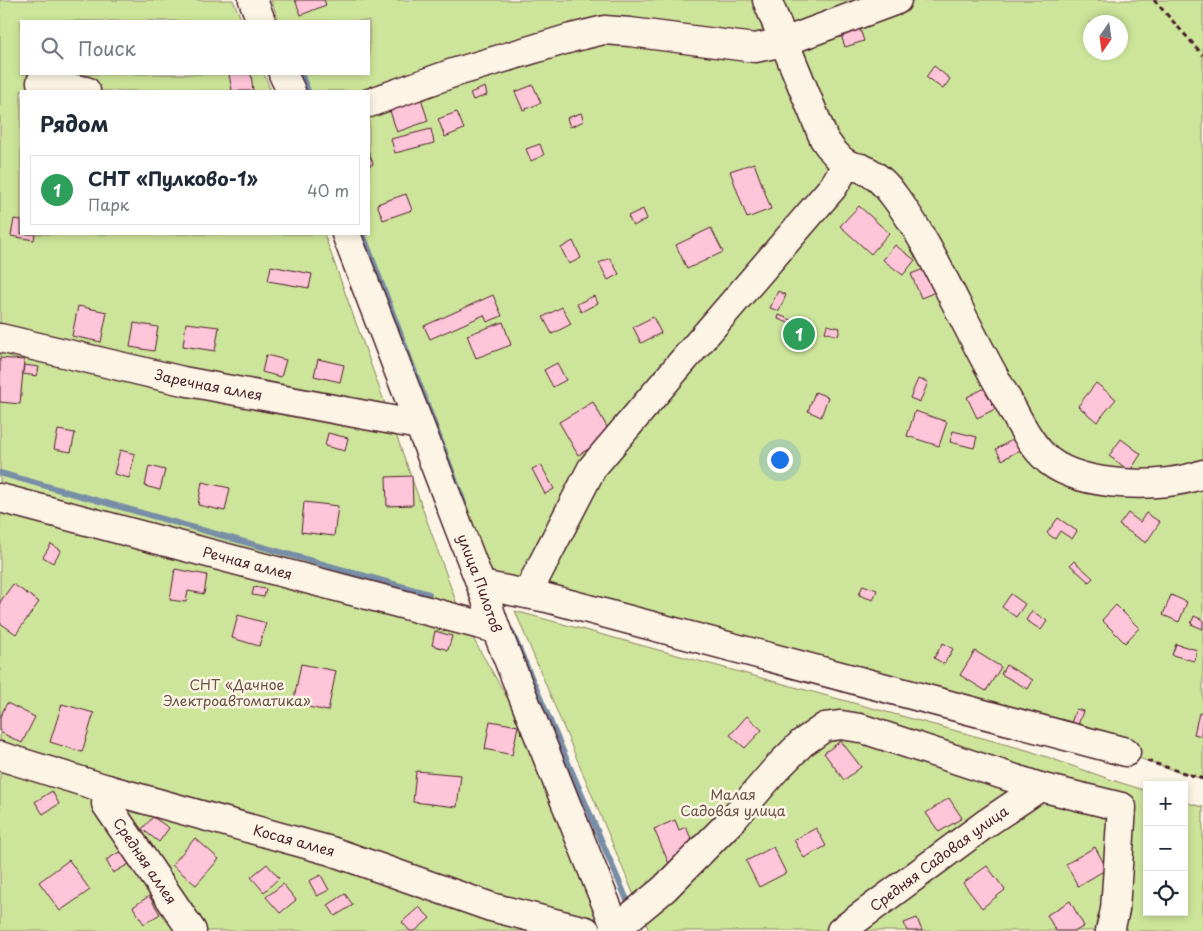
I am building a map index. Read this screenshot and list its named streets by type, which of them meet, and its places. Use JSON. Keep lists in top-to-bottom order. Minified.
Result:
{"streets":{"street":["Заречная аллея","Речная аллея","улица Пилотов","Косая аллея","Средняя Садовая улица","Средняя аллея"]},"crossings":[["Заречная аллея","улица Пилотов"],["Речная аллея","улица Пилотов"],["Косая аллея","Средняя аллея"]],"parks":["СНТ «Дачное Электроавтоматика»","Малая Садовая улица"],"north":"bottom","page":{"search":"Поиск","heading":"Рядом","list":[{"mark":"1","name":"СНТ «Пулково-1»","note":"Парк","value":"40 m"}],"pins":"1","map_buttons":["+","−"]}}
